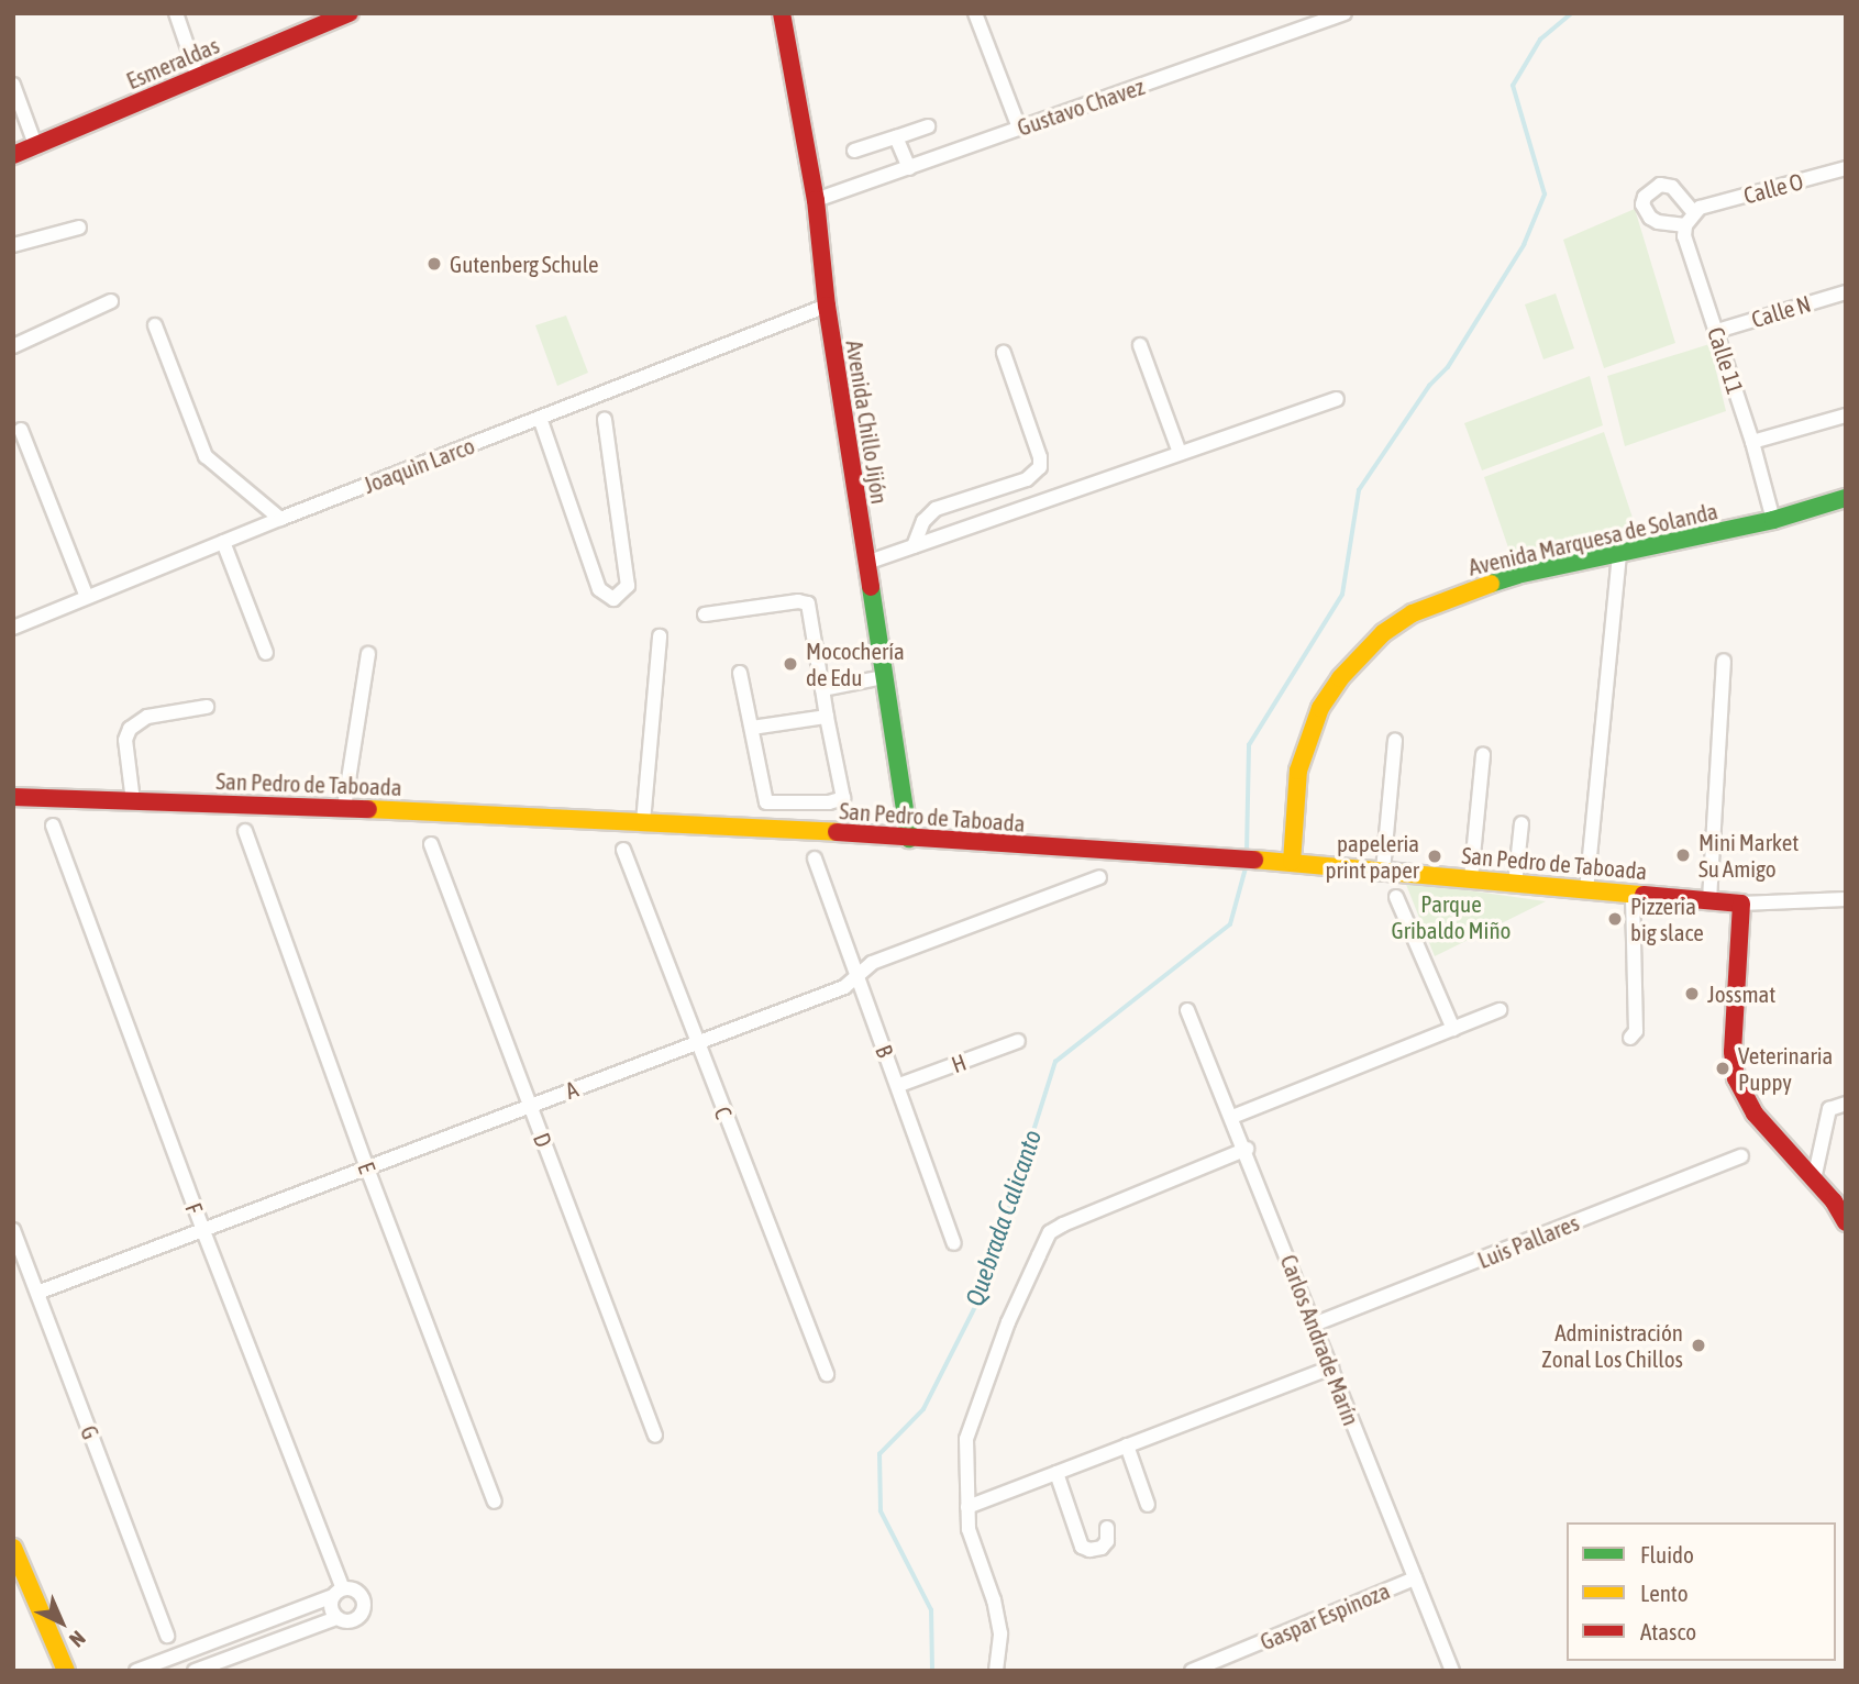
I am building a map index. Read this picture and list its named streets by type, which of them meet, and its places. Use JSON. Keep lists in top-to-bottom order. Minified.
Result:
{"streets":{"street":["Esmeraldas","Gustavo Chavez","Calle O","Calle N","Calle 11","Avenida Chillo Jijón","Joaquìn Larco","Avenida Marquesa de Solanda","San Pedro de Taboada","B","H","A","C","D","E","F","Luis Pallares","Carlos Andrade Marín","G","Gaspar Espinoza"]},"crossings":[["Gustavo Chavez","Avenida Chillo Jijón"],["Calle O","Calle 11"],["Calle N","Calle 11"],["Calle 11","Avenida Marquesa de Solanda"],["Avenida Chillo Jijón","Joaquìn Larco"],["Avenida Chillo Jijón","San Pedro de Taboada"],["Avenida Marquesa de Solanda","San Pedro de Taboada"],["B","H"],["B","A"],["A","C"],["A","D"],["A","E"],["A","F"],["A","G"],["Luis Pallares","Carlos Andrade Marín"],["Carlos Andrade Marín","Gaspar Espinoza"]],"water":["Quebrada Calicanto"],"parks":["Parque Gribaldo Miño"],"places":["Gutenberg Schule","Mocochería de Edu","Mini Market Su Amigo","papeleria print paper","Pizzeria big slace","Jossmat","Veterinaria Puppy","Administración Zonal Los Chillos"],"legend":["Fluido","Lento","Atasco"],"north":"bottom right"}
